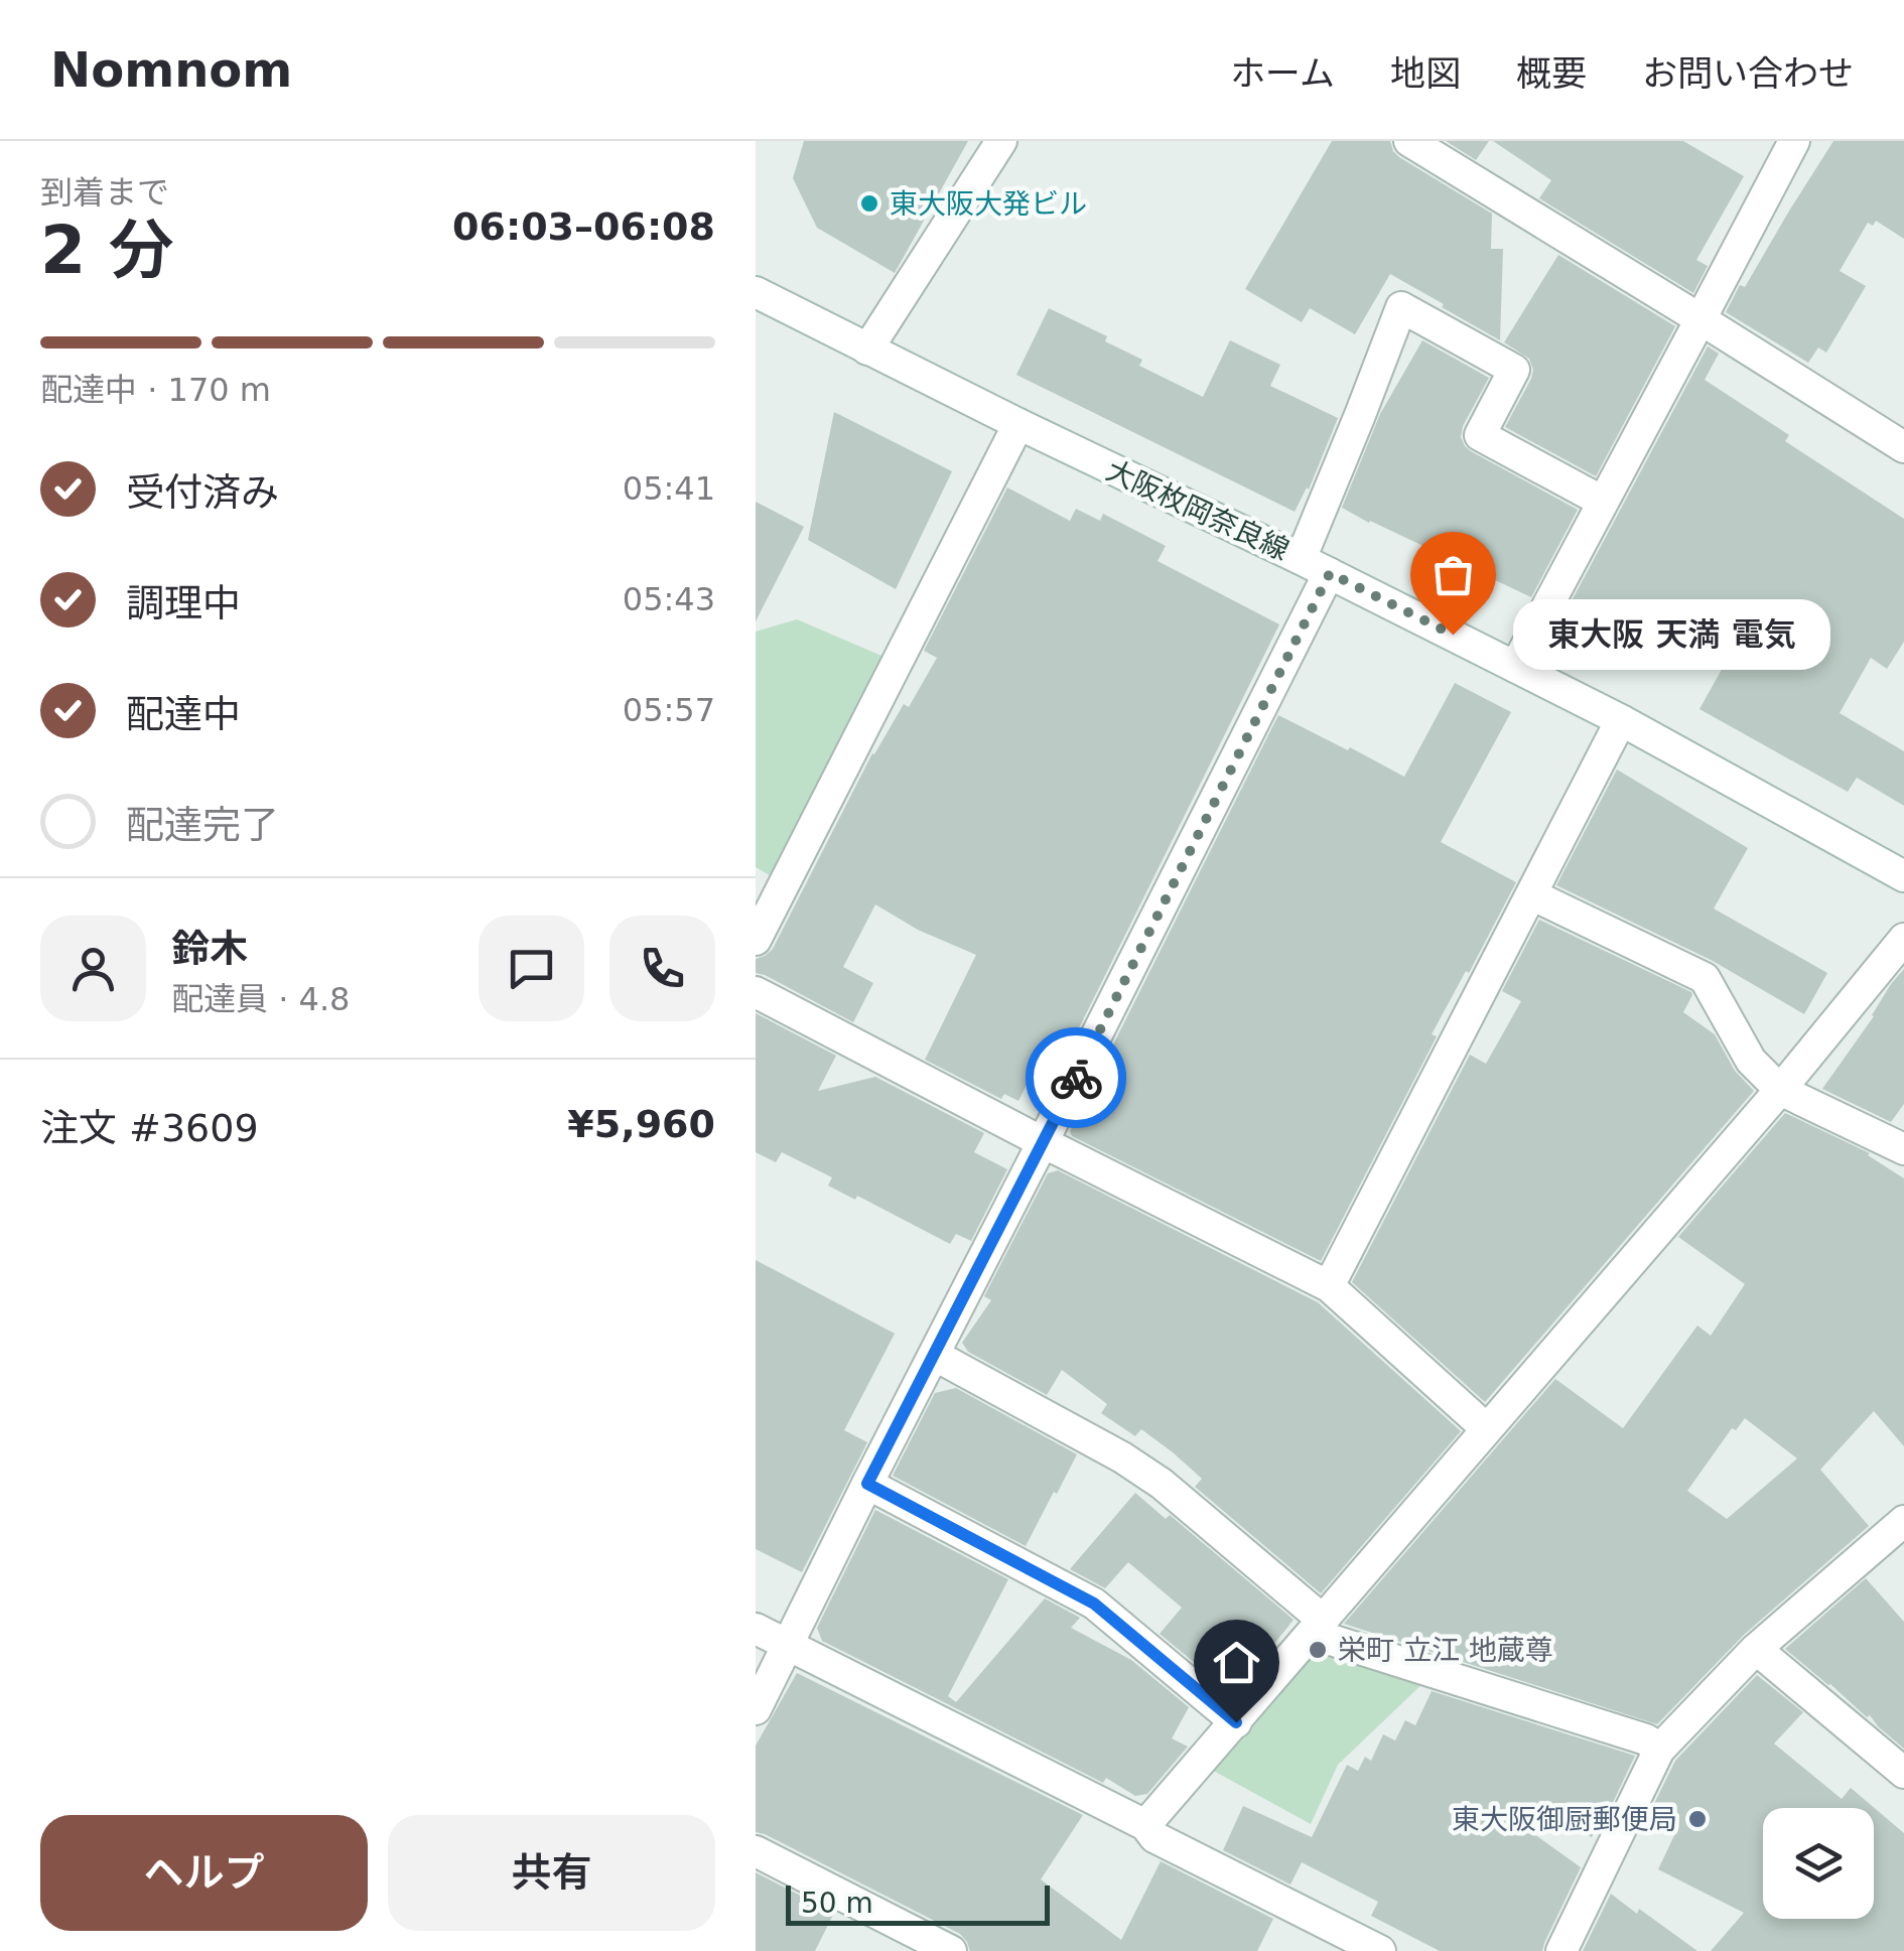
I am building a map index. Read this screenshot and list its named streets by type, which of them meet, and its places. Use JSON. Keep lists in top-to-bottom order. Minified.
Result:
{"streets":{"street":["大阪枚岡奈良線"]},"places":["東大阪大発ビル","東大阪 天満 電気","栄町 立江 地蔵尊","東大阪御厨郵便局"],"scale_bar":"50 m","page":{"header":"Nomnom","nav":["ホーム","地図","概要","お問い合わせ"],"heading":["2 分","到着まで","06:03–06:08"],"panel":["鈴木","配達員 · 4.8","注文 #3609","¥5,960"],"bar":"配達中 · 170 m","list":[["受付済み","05:41"],["調理中","05:43"],["配達中","05:57"],"配達完了"],"bubble":"東大阪 天満 電気","buttons":["ヘルプ","共有"],"scale":"50 m"}}
